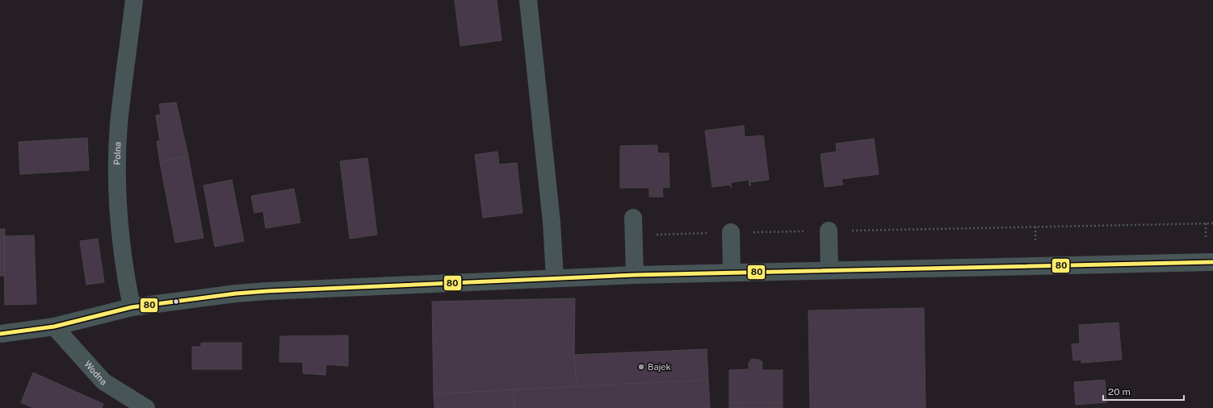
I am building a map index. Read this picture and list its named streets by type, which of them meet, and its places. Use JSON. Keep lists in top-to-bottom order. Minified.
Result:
{"streets":{"street":["Polna","Wodna"]},"places":["Bajek"],"lines":["transit line 80"],"scale_bar":"20 m"}
